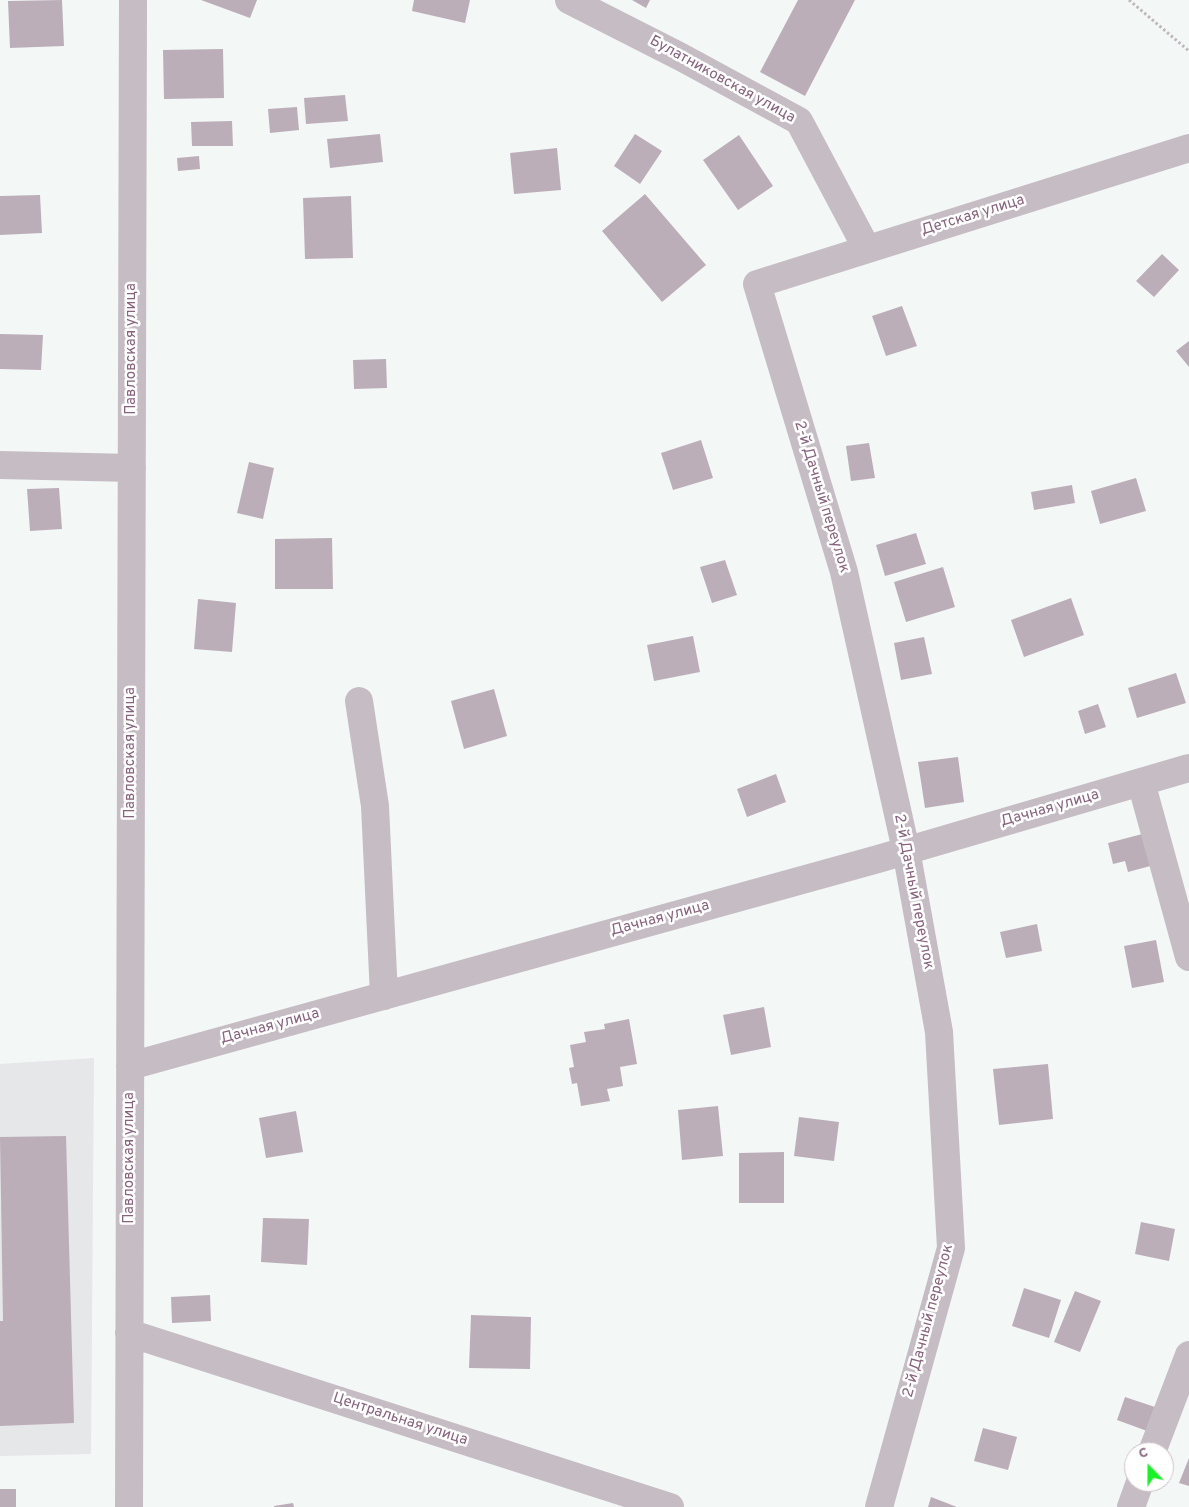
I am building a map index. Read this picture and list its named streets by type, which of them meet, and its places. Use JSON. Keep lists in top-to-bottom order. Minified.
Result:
{"streets":{"street":["Булатниковская улица","Детская улица","Павловская улица","2-й Дачный переулок","Дачная улица","Центральная улица"]},"crossings":[["Булатниковская улица","Детская улица"],["Детская улица","2-й Дачный переулок"],["Павловская улица","Дачная улица"],["Павловская улица","Центральная улица"],["2-й Дачный переулок","Дачная улица"]],"north":"top"}
